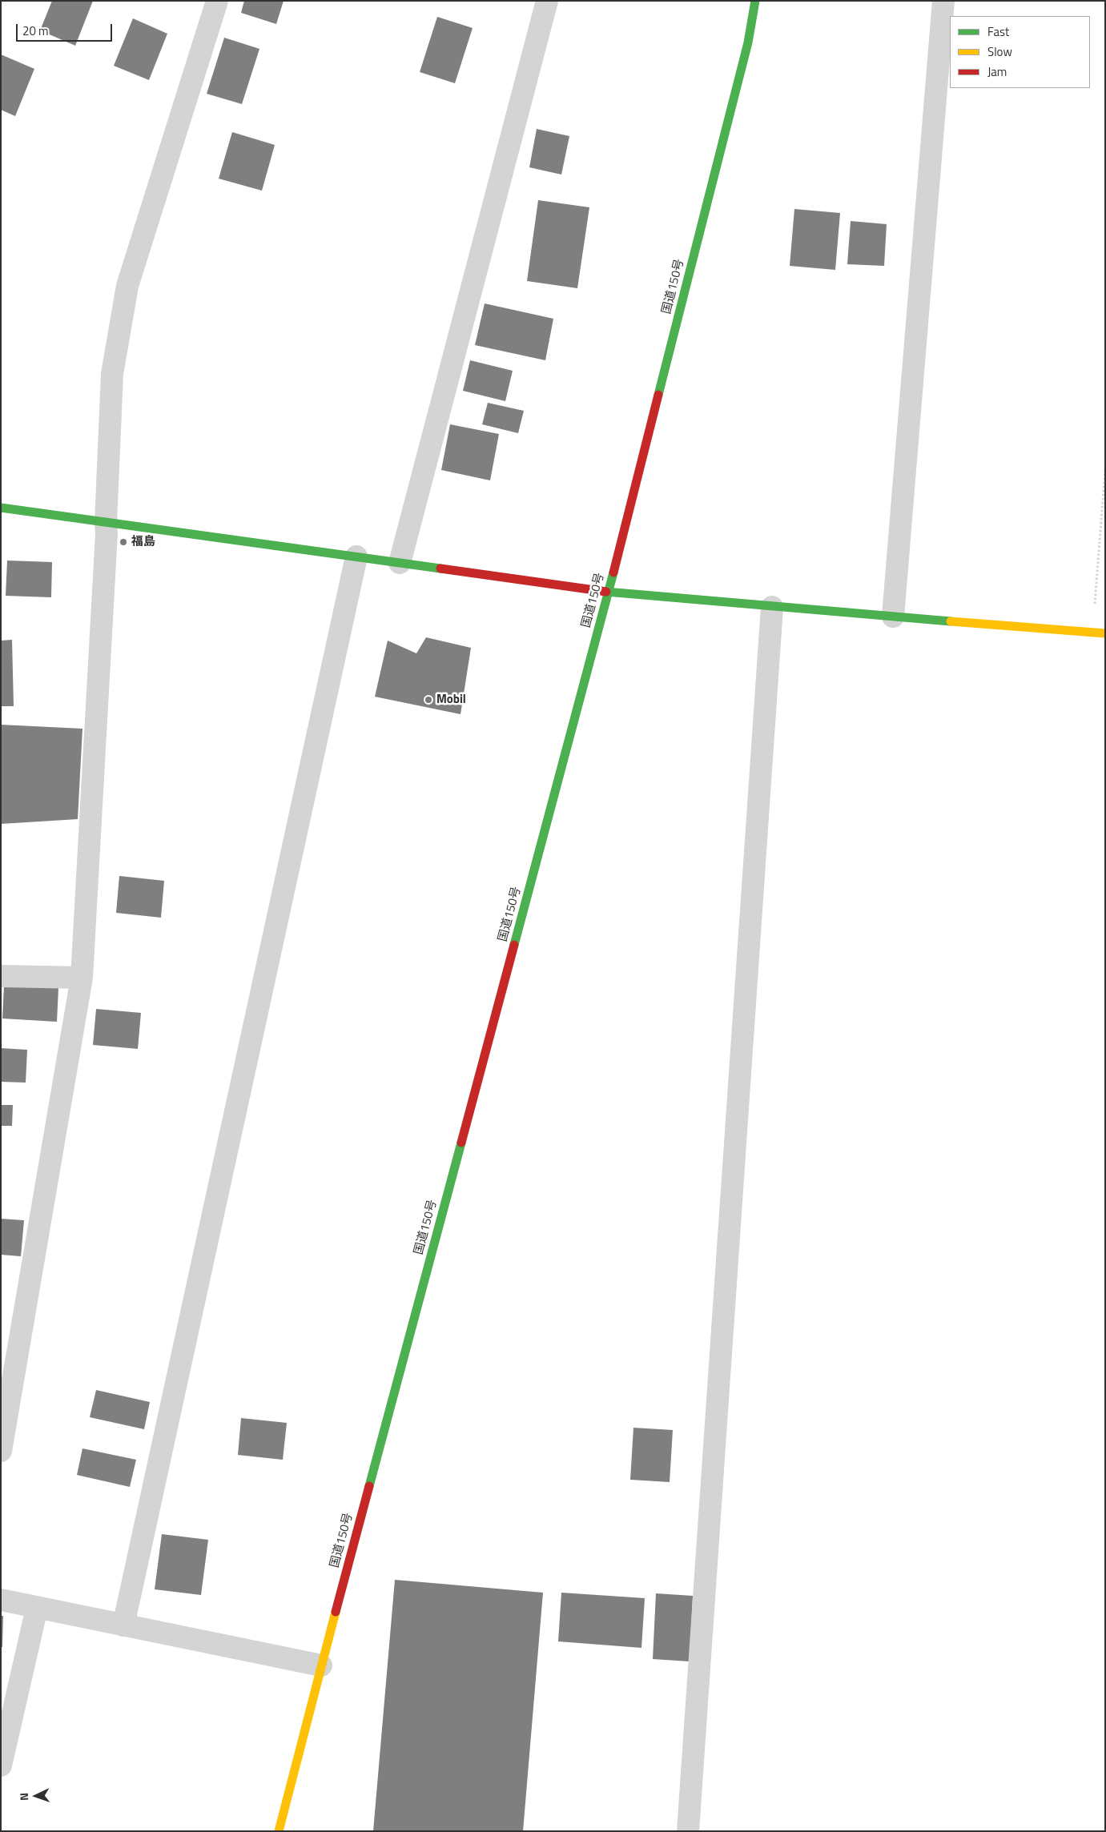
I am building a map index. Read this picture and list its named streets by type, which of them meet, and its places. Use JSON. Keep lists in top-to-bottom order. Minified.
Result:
{"streets":{"main road":["国道150号"]},"places":["福島","Mobil"],"legend":["Fast","Slow","Jam"],"scale_bar":"20 m","north":"left"}
